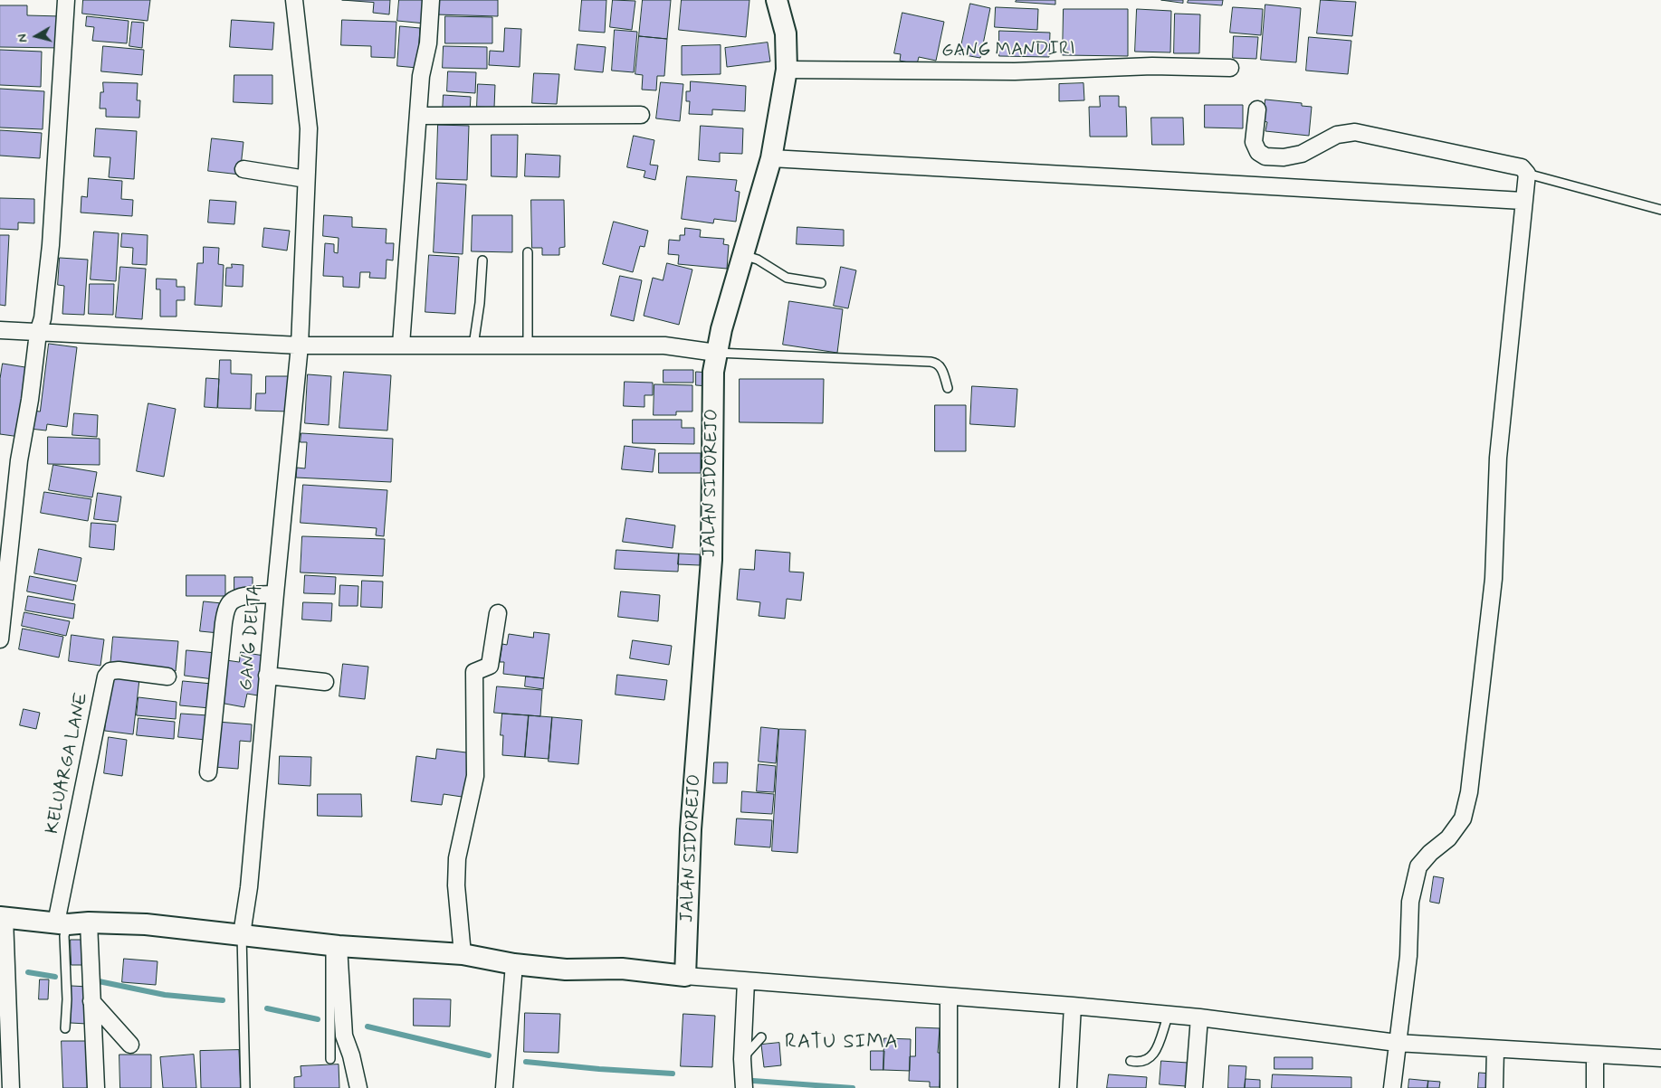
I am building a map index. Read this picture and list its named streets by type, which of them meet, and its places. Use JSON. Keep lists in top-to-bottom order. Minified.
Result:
{"streets":{"street":["GANG MANDIRI","JALAN SIDOREJO","GANG DELTA","KELUARGA LANE"]},"crossings":[["GANG MANDIRI","JALAN SIDOREJO"]],"districts":["RATU SIMA"],"north":"left"}
